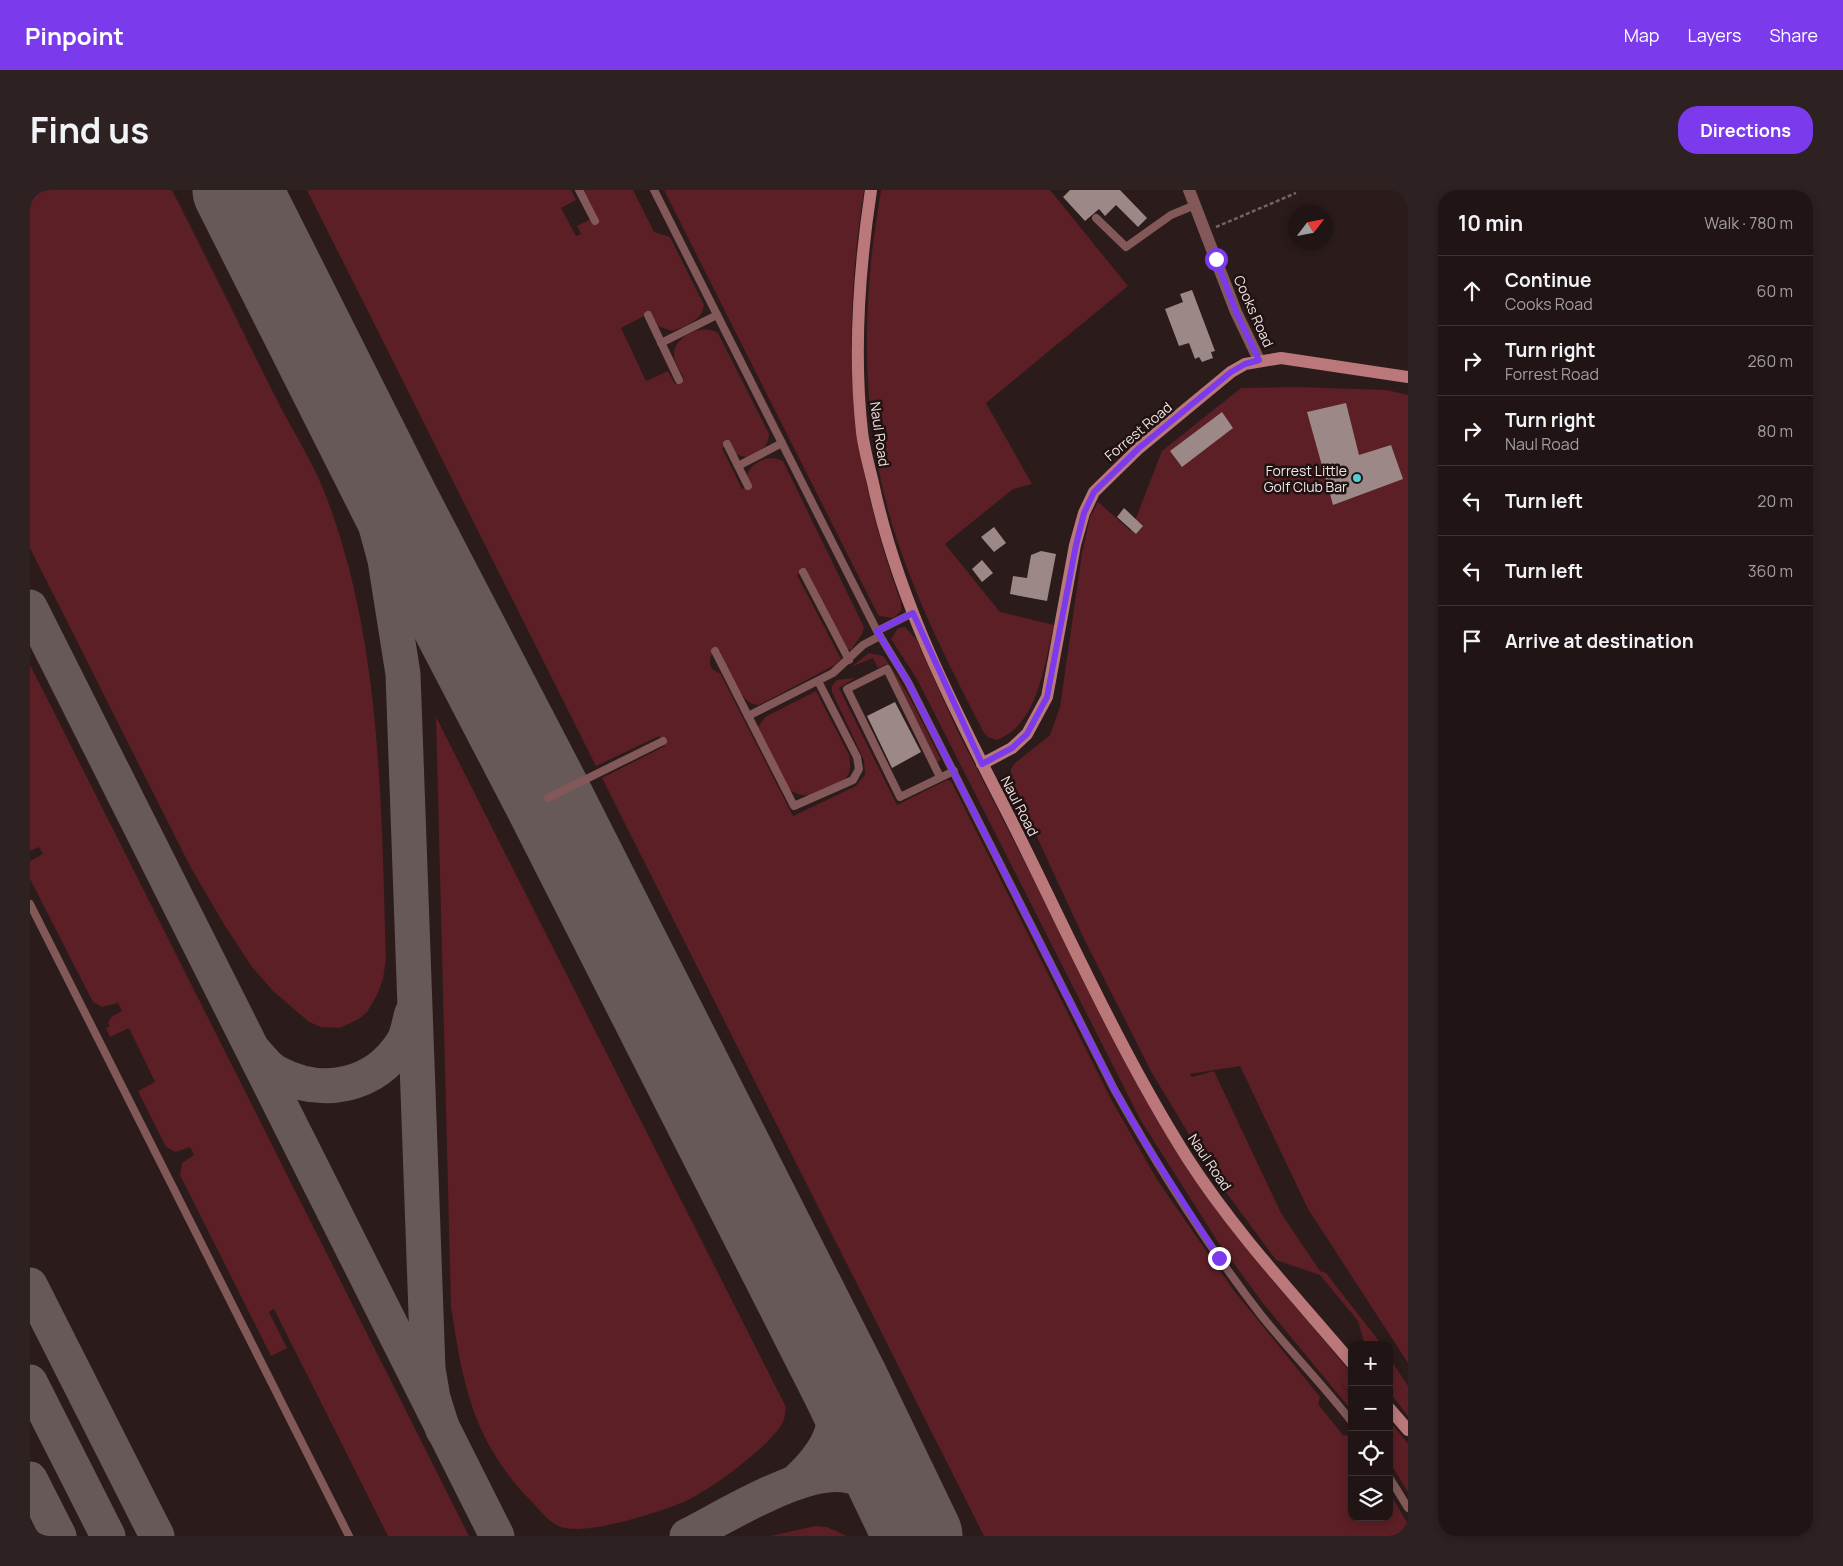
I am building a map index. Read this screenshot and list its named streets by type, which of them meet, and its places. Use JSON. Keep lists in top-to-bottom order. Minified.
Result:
{"streets":{"street":["Cooks Road","Forrest Road","Naul Road"]},"crossings":[["Cooks Road","Forrest Road"],["Forrest Road","Naul Road"]],"places":["Forrest Little Golf Club Bar"],"north":"top right","page":{"header":"Pinpoint","nav":["Map","Layers","Share"],"title":"Find us","buttons":"Directions","heading":["10 min","Walk · 780 m"],"list":[["Continue","Cooks Road","60 m"],["Turn right","Forrest Road","260 m"],["Turn right","Naul Road","80 m"],["Turn left","20 m"],["Turn left","360 m"],"Arrive at destination"],"map_buttons":["+","−"]}}
